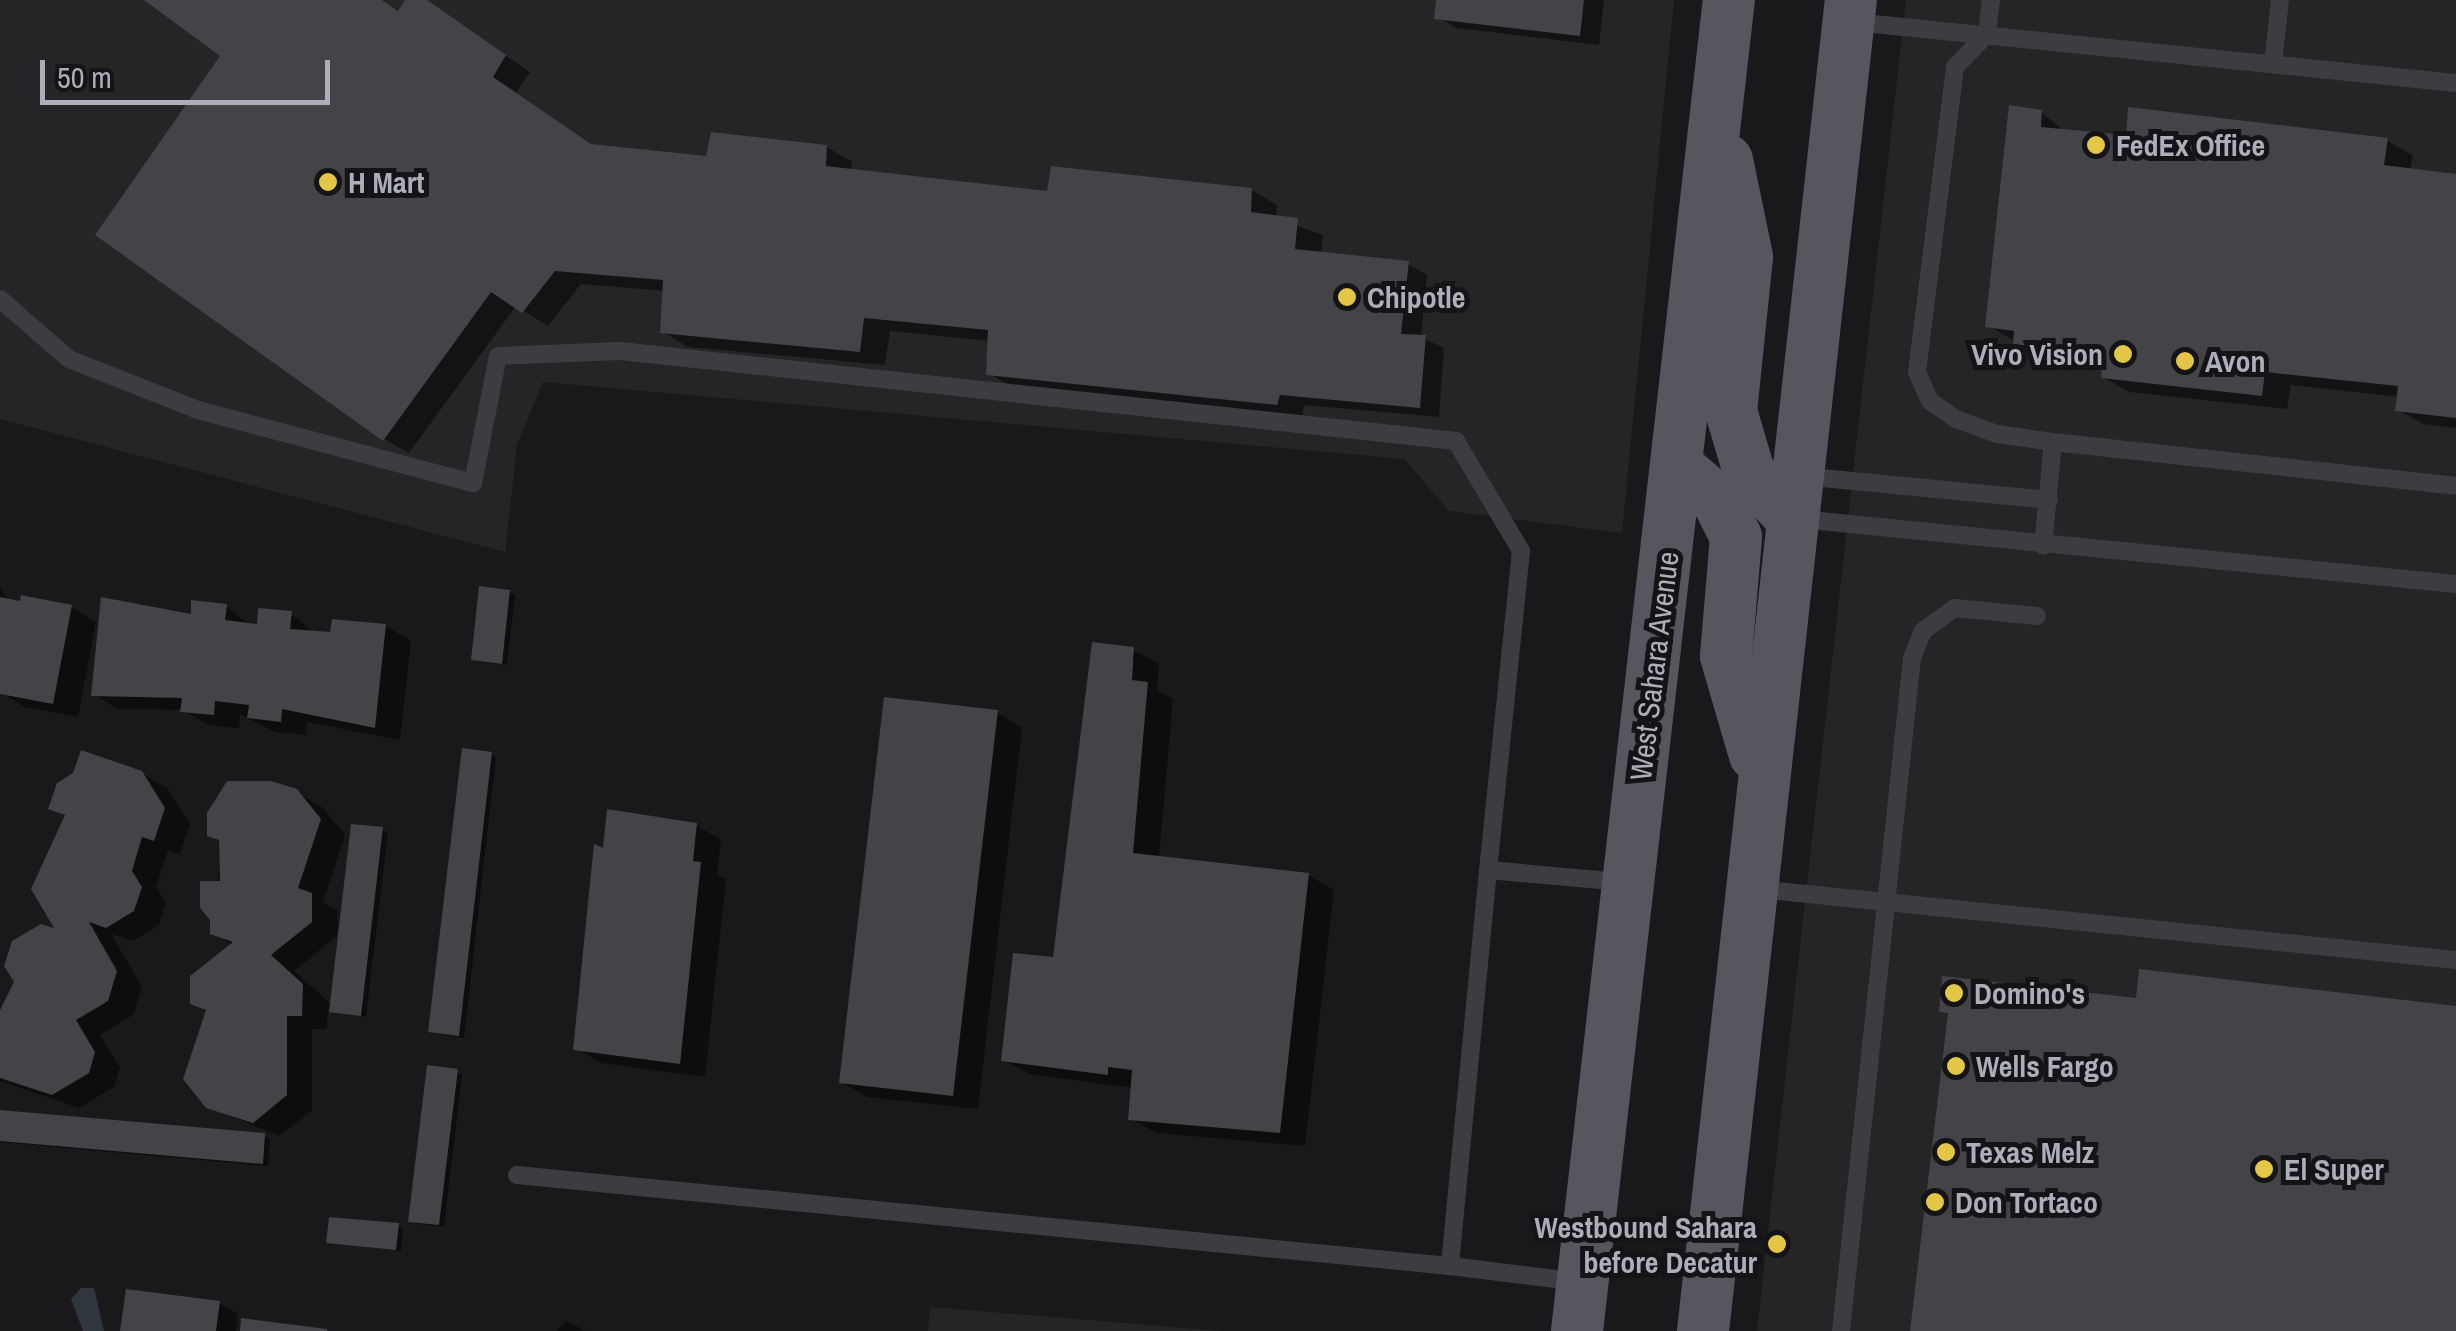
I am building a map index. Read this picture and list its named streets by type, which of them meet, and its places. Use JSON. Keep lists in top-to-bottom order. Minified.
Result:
{"streets":{"main road":["West Sahara Avenue"]},"places":["FedEx Office","H Mart","Chipotle","Vivo Vision","Avon","Domino's","Wells Fargo","Texas Melz","El Super","Don Tortaco","Westbound Sahara before Decatur"],"scale_bar":"50 m"}
